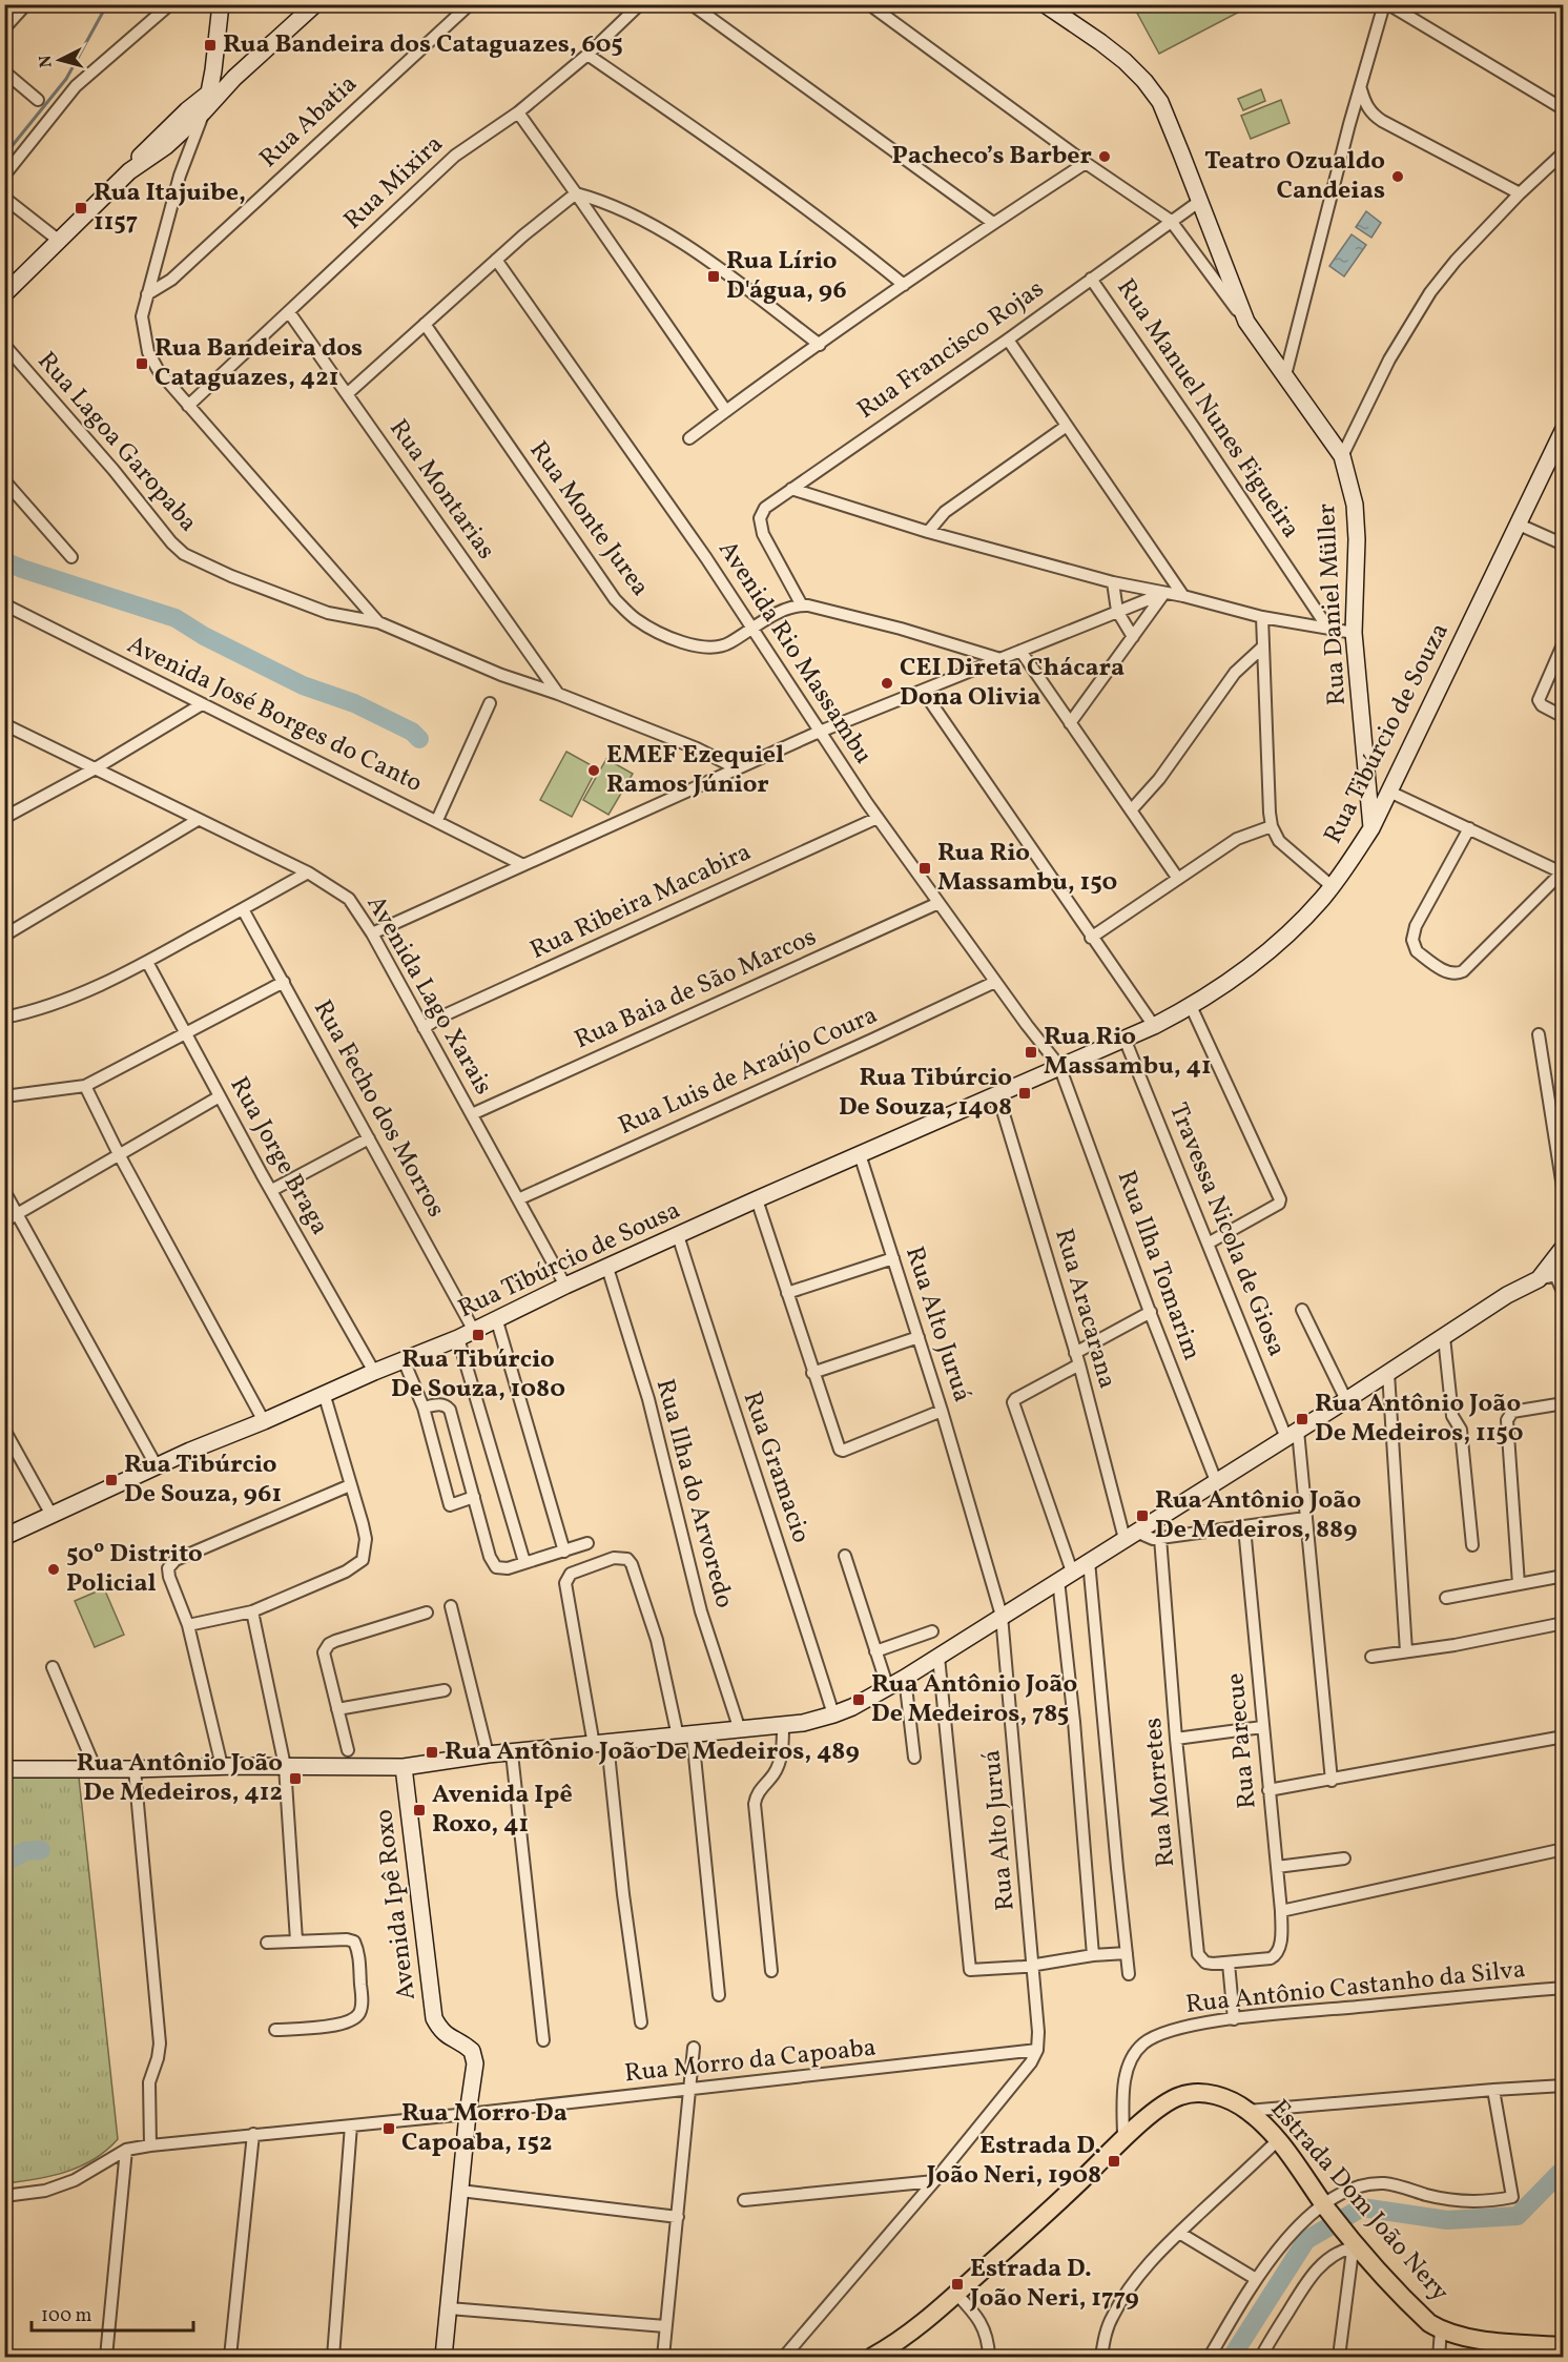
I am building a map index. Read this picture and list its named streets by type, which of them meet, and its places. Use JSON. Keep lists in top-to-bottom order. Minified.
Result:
{"streets":{"main road":["Estrada Dom João Nery"],"street":["Rua Abatia","Rua Mixira","Rua Francisco Rojas","Rua Manuel Nunes Figueira","Rua Lagoa Garopaba","Rua Montarias","Rua Monte Jurea","Rua Daniel Müller","Avenida Rio Massambu","Avenida José Borges do Canto","Rua Tibúrcio de Souza","Rua Ribeira Macabira","Rua Baia de São Marcos","Avenida Lago Xarais","Rua Luis de Araújo Coura","Rua Fecho dos Morros","Rua Jorge Braga","Travessa Nicola de Giosa","Rua Tibúrcio de Sousa","Rua Ilha Tomarim","Rua Aracarana","Rua Alto Juruá","Rua Gramacio","Rua Ilha do Arvoredo","Rua Parecue","Rua Morretes","Avenida Ipê Roxo","Rua Antônio Castanho da Silva","Rua Morro da Capoaba"]},"crossings":[["Rua Mixira","Rua Montarias"],["Rua Francisco Rojas","Rua Manuel Nunes Figueira"],["Rua Francisco Rojas","Rua Monte Jurea"],["Rua Monte Jurea","Avenida Rio Massambu"],["Rua Daniel Müller","Rua Tibúrcio de Souza"],["Avenida Rio Massambu","Rua Ribeira Macabira"],["Avenida Rio Massambu","Rua Baia de São Marcos"],["Avenida Rio Massambu","Rua Luis de Araújo Coura"],["Avenida Rio Massambu","Rua Tibúrcio de Sousa"],["Avenida Rio Massambu","Rua Ilha Tomarim"],["Rua Tibúrcio de Souza","Rua Tibúrcio de Sousa"],["Rua Ribeira Macabira","Avenida Lago Xarais"],["Rua Baia de São Marcos","Avenida Lago Xarais"],["Avenida Lago Xarais","Rua Luis de Araújo Coura"],["Avenida Lago Xarais","Rua Tibúrcio de Sousa"],["Rua Fecho dos Morros","Rua Tibúrcio de Sousa"],["Rua Jorge Braga","Rua Tibúrcio de Sousa"],["Travessa Nicola de Giosa","Rua Tibúrcio de Sousa"],["Rua Tibúrcio de Sousa","Rua Ilha Tomarim"],["Rua Tibúrcio de Sousa","Rua Aracarana"],["Rua Tibúrcio de Sousa","Rua Alto Juruá"],["Rua Tibúrcio de Sousa","Rua Gramacio"],["Rua Tibúrcio de Sousa","Rua Ilha do Arvoredo"],["Rua Alto Juruá","Rua Morro da Capoaba"],["Rua Parecue","Rua Morretes"],["Avenida Ipê Roxo","Rua Morro da Capoaba"],["Rua Antônio Castanho da Silva","Estrada Dom João Nery"]],"places":{"transit":["Rua Bandeira dos Cataguazes, 605","Rua Itajuibe, 1157","Rua Lírio D'água, 96","Rua Bandeira dos Cataguazes, 421","Rua Rio Massambu, 150","Rua Rio Massambu, 41","Rua Tibúrcio De Souza, 1408","Rua Tibúrcio De Souza, 1080","Rua Antônio João De Medeiros, 1150","Rua Tibúrcio De Souza, 961","Rua Antônio João De Medeiros, 889","Rua Antônio João De Medeiros, 785","Rua Antônio João De Medeiros, 489","Rua Antônio João De Medeiros, 412","Avenida Ipê Roxo, 41","Rua Morro Da Capoaba, 152","Estrada D. João Neri, 1908","Estrada D. João Neri, 1779"],"other":["Pacheco’s Barber","Teatro Ozualdo Candeias","CEI Direta Chácara Dona Olivia","EMEF Ezequiel Ramos Júnior","50º Distrito Policial"]},"scale_bar":"100 m","north":"left"}
